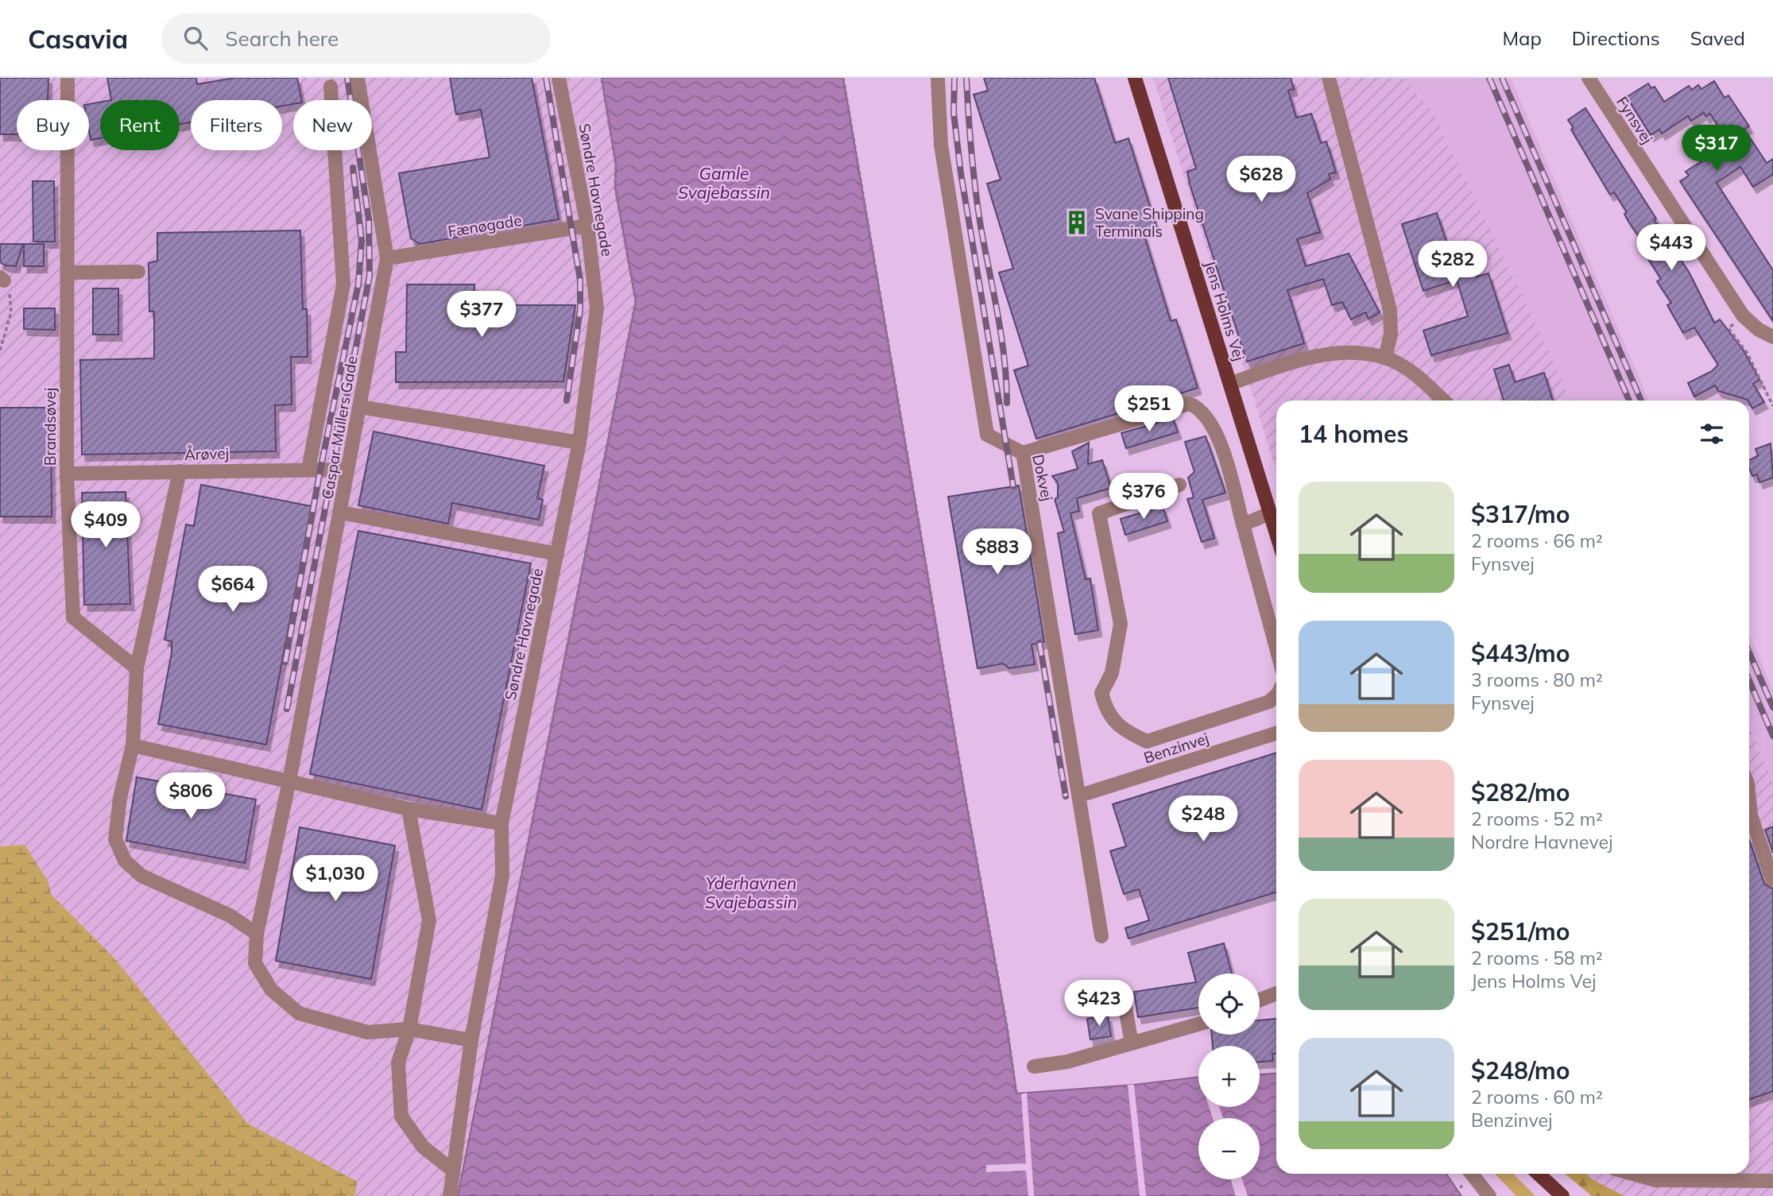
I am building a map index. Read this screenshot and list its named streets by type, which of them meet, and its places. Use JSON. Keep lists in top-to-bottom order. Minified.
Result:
{"streets":{"main road":["Jens Holms Vej"],"street":["Fynsvej","Søndre Havnegade","Fænøgade","Brandsøvej","Caspar Müllers Gade","Årøvej","Dokvej","Benzinvej"]},"crossings":[["Søndre Havnegade","Fænøgade"],["Søndre Havnegade","Caspar Müllers Gade"],["Fænøgade","Caspar Müllers Gade"],["Brandsøvej","Årøvej"],["Caspar Müllers Gade","Årøvej"],["Dokvej","Benzinvej"]],"water":["Gamle Svajebassin","Yderhavnen Svajebassin"],"places":{"building":["Svane Shipping Terminals"]},"page":{"header":"Casavia","search":"Search here","nav":["Map","Directions","Saved"],"chip":["Buy","Rent","Filters","New"],"price":["$317","$628","$443","$282","$377","$251","$376","$409","$883","$664","$806","$248","$1,030","$423"],"heading":"14 homes","list":[{"name":"$317/mo","note":"2 rooms · 66 m² · Fynsvej"},{"name":"$443/mo","note":"3 rooms · 80 m² · Fynsvej"},{"name":"$282/mo","note":"2 rooms · 52 m² · Nordre Havnevej"},{"name":"$251/mo","note":"2 rooms · 58 m² · Jens Holms Vej"},{"name":"$248/mo","note":"2 rooms · 60 m² · Benzinvej"}],"map_buttons":["+","−"]}}
